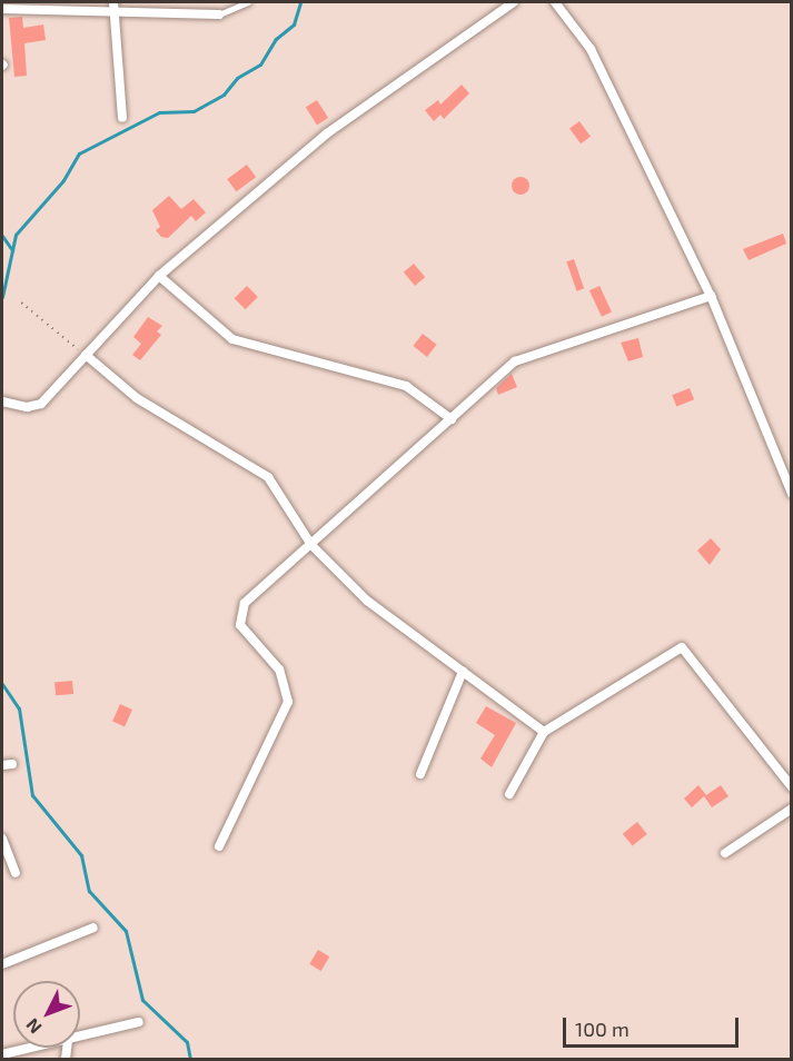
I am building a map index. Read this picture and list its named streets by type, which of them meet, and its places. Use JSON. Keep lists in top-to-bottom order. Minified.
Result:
{"scale_bar":"100 m","north":"bottom left"}
